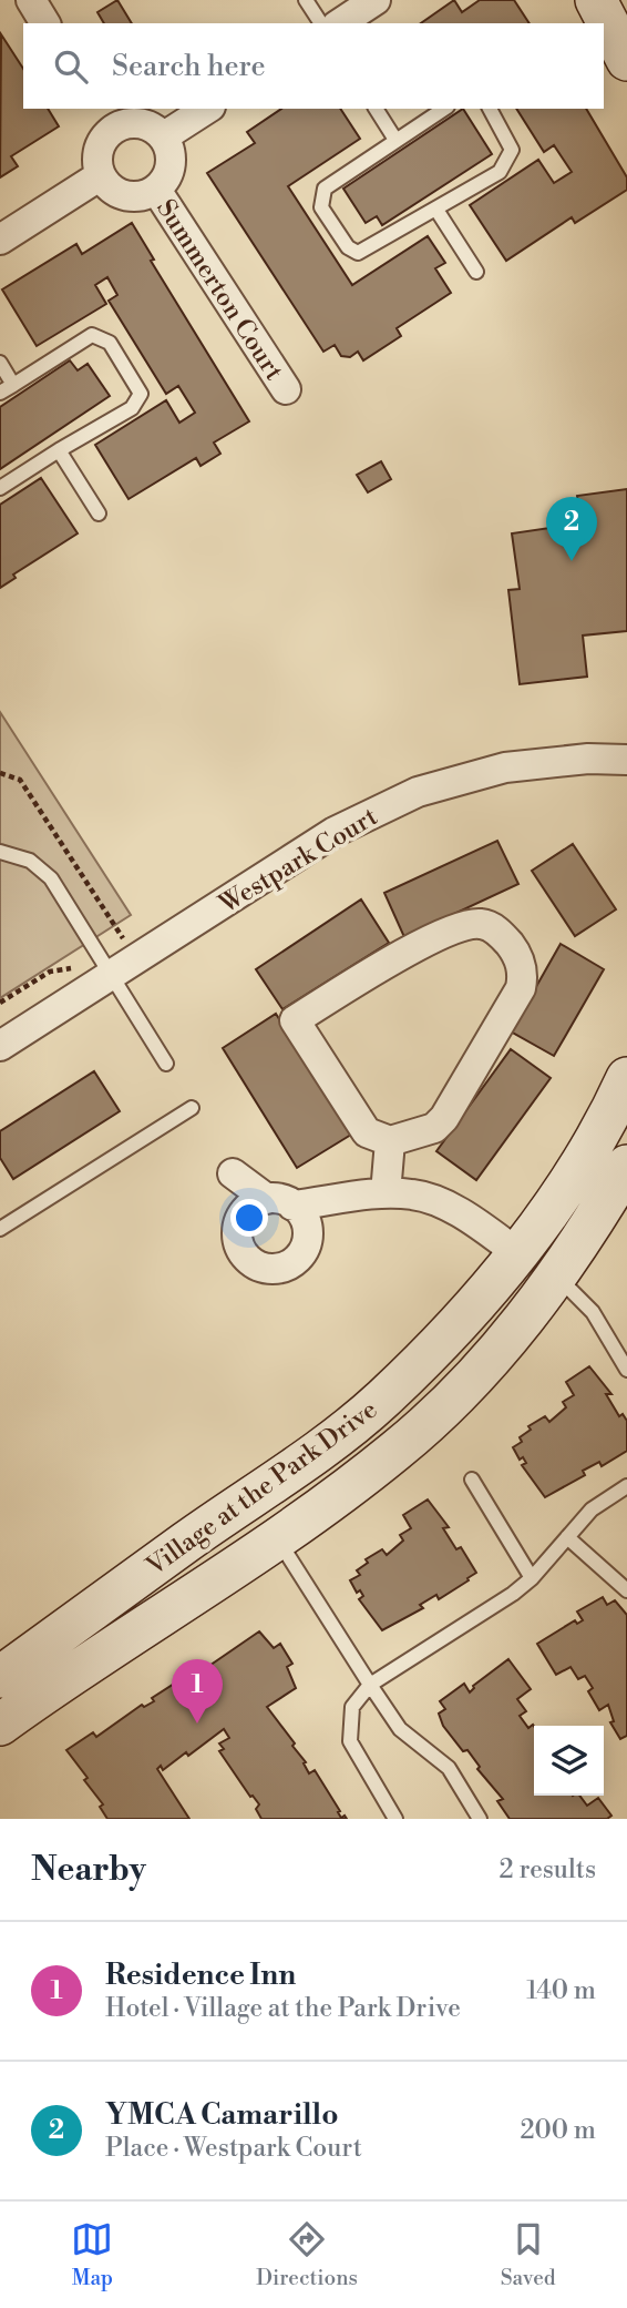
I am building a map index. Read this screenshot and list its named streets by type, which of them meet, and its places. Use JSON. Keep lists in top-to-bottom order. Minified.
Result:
{"streets":{"street":["Summerton Court","Westpark Court","Village at the Park Drive"]},"page":{"search":"Search here","pins":["2","1"],"heading":["Nearby","2 results"],"list":[{"mark":"1","name":"Residence Inn","note":"Hotel · Village at the Park Drive","value":"140 m"},{"mark":"2","name":"YMCA Camarillo","note":"Place · Westpark Court","value":"200 m"}],"nav":["Map","Directions","Saved"]}}
